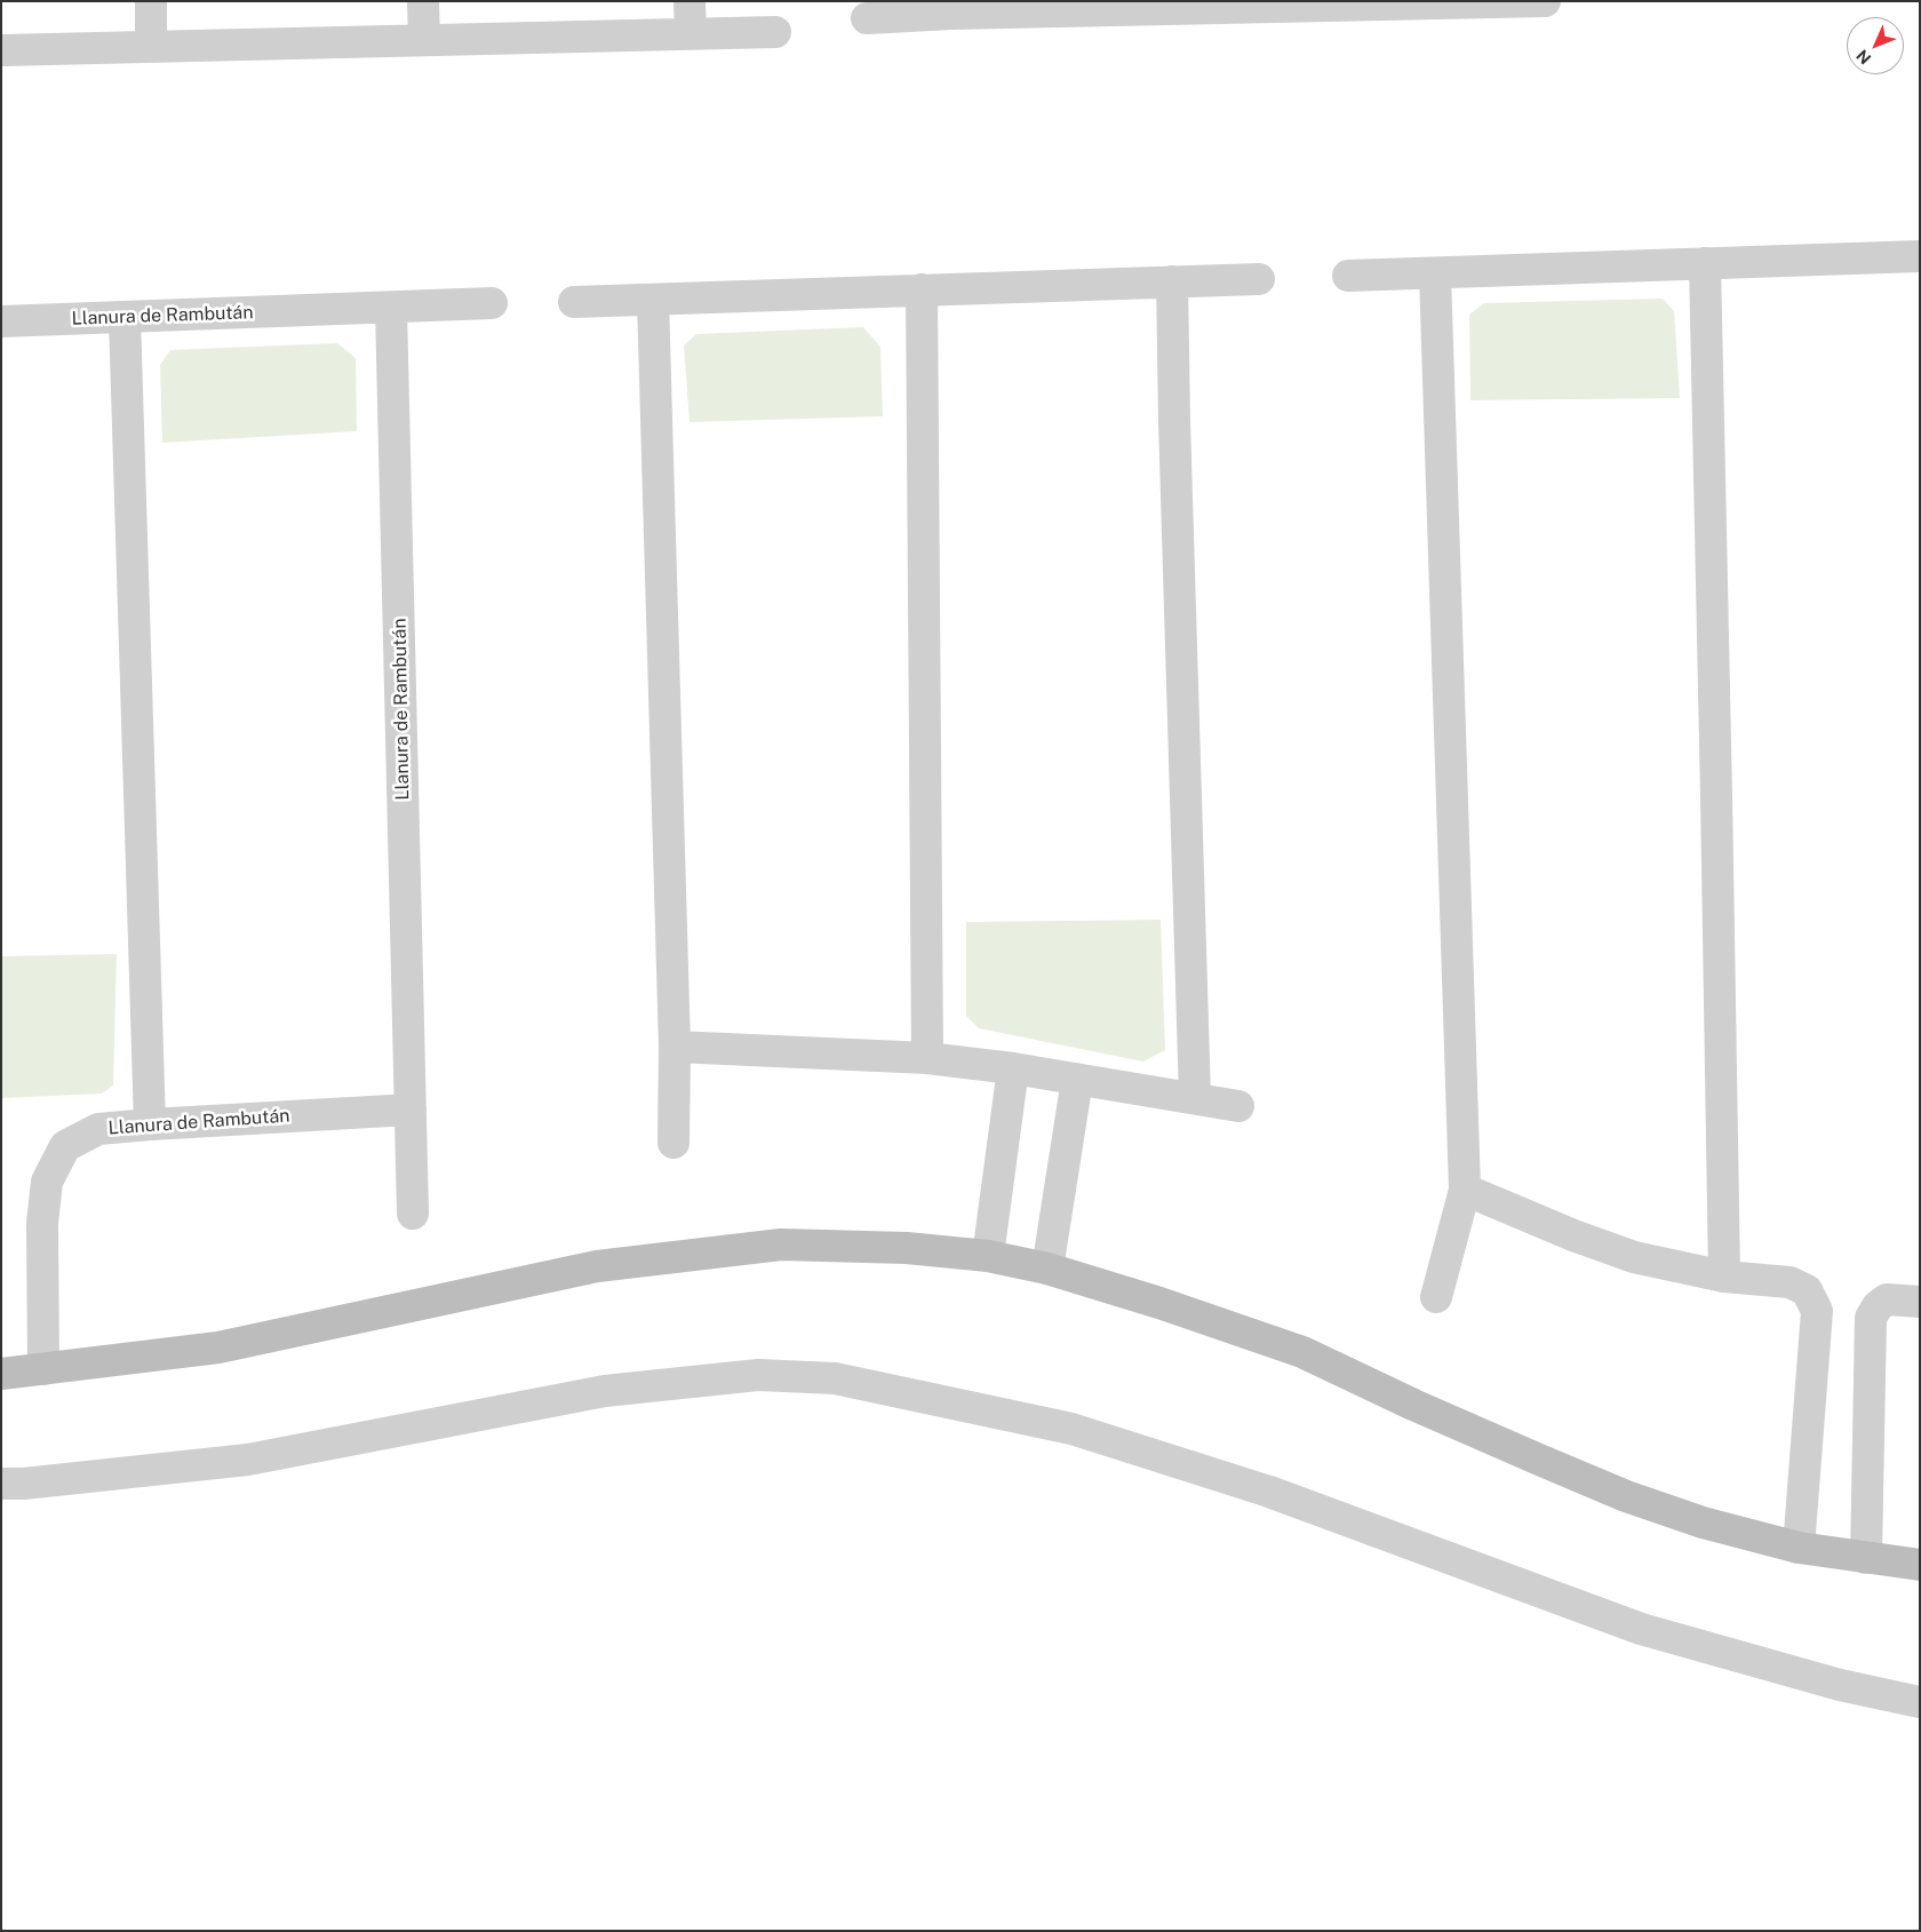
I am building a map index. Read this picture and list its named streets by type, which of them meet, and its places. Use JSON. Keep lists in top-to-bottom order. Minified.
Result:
{"streets":{"street":["Llanura de Rambután"]},"north":"bottom left"}
